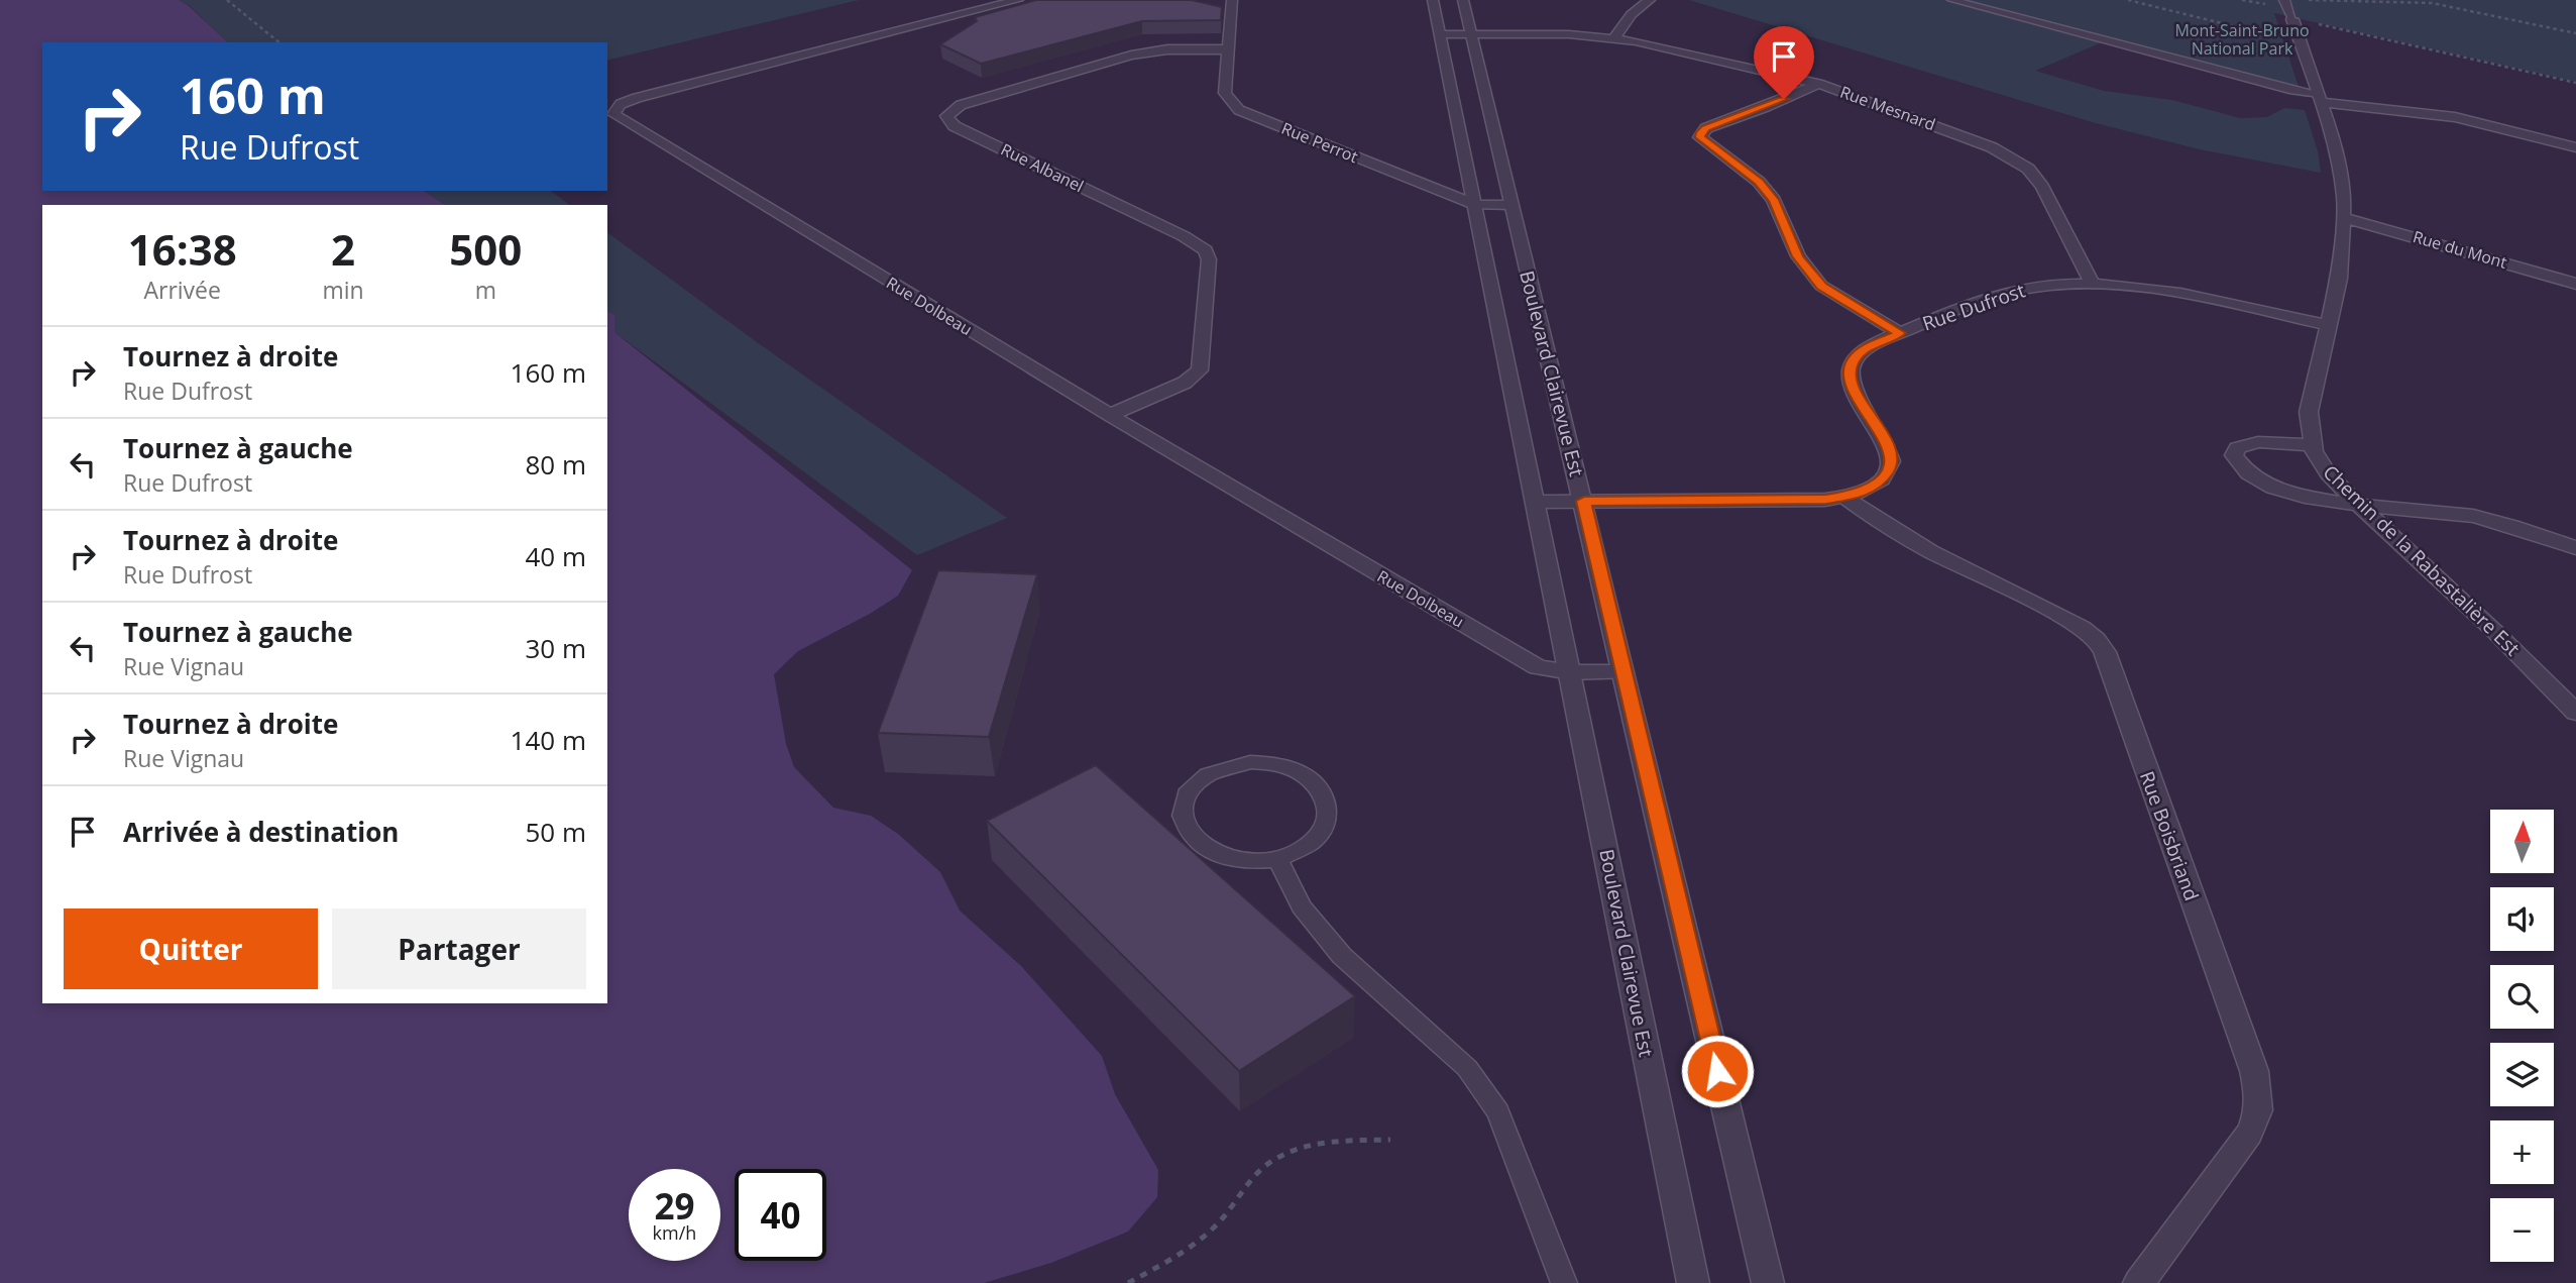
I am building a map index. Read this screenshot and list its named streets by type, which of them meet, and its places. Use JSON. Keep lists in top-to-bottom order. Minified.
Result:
{"streets":{"street":["Rue Mesnard","Rue Perrot","Rue Albanel","Rue du Mont","Rue Dolbeau","Rue Dufrost","Boulevard Clairevue Est","Chemin de la Rabastalière Est","Rue Boisbriand"]},"crossings":[["Rue Mesnard","Rue Dufrost"],["Rue Mesnard","Boulevard Clairevue Est"],["Rue Perrot","Rue Albanel"],["Rue Perrot","Boulevard Clairevue Est"],["Rue Albanel","Rue Dolbeau"],["Rue du Mont","Chemin de la Rabastalière Est"],["Rue Dolbeau","Boulevard Clairevue Est"],["Rue Dufrost","Boulevard Clairevue Est"],["Rue Dufrost","Chemin de la Rabastalière Est"],["Rue Dufrost","Rue Boisbriand"]],"parks":["Mont-Saint-Bruno National Park"],"north":"top","page":{"turn":["160 m","Rue Dufrost"],"eta":["16:38","Arrivée","2","min","500","m"],"list":[{"name":"Tournez à droite","note":"Rue Dufrost","value":"160 m"},{"name":"Tournez à gauche","note":"Rue Dufrost","value":"80 m"},{"name":"Tournez à droite","note":"Rue Dufrost","value":"40 m"},{"name":"Tournez à gauche","note":"Rue Vignau","value":"30 m"},{"name":"Tournez à droite","note":"Rue Vignau","value":"140 m"},{"name":"Arrivée à destination","value":"50 m"}],"map_buttons":["+","−"],"buttons":["Quitter","Partager"],"speed":"29 km/h","limit":"40"}}
